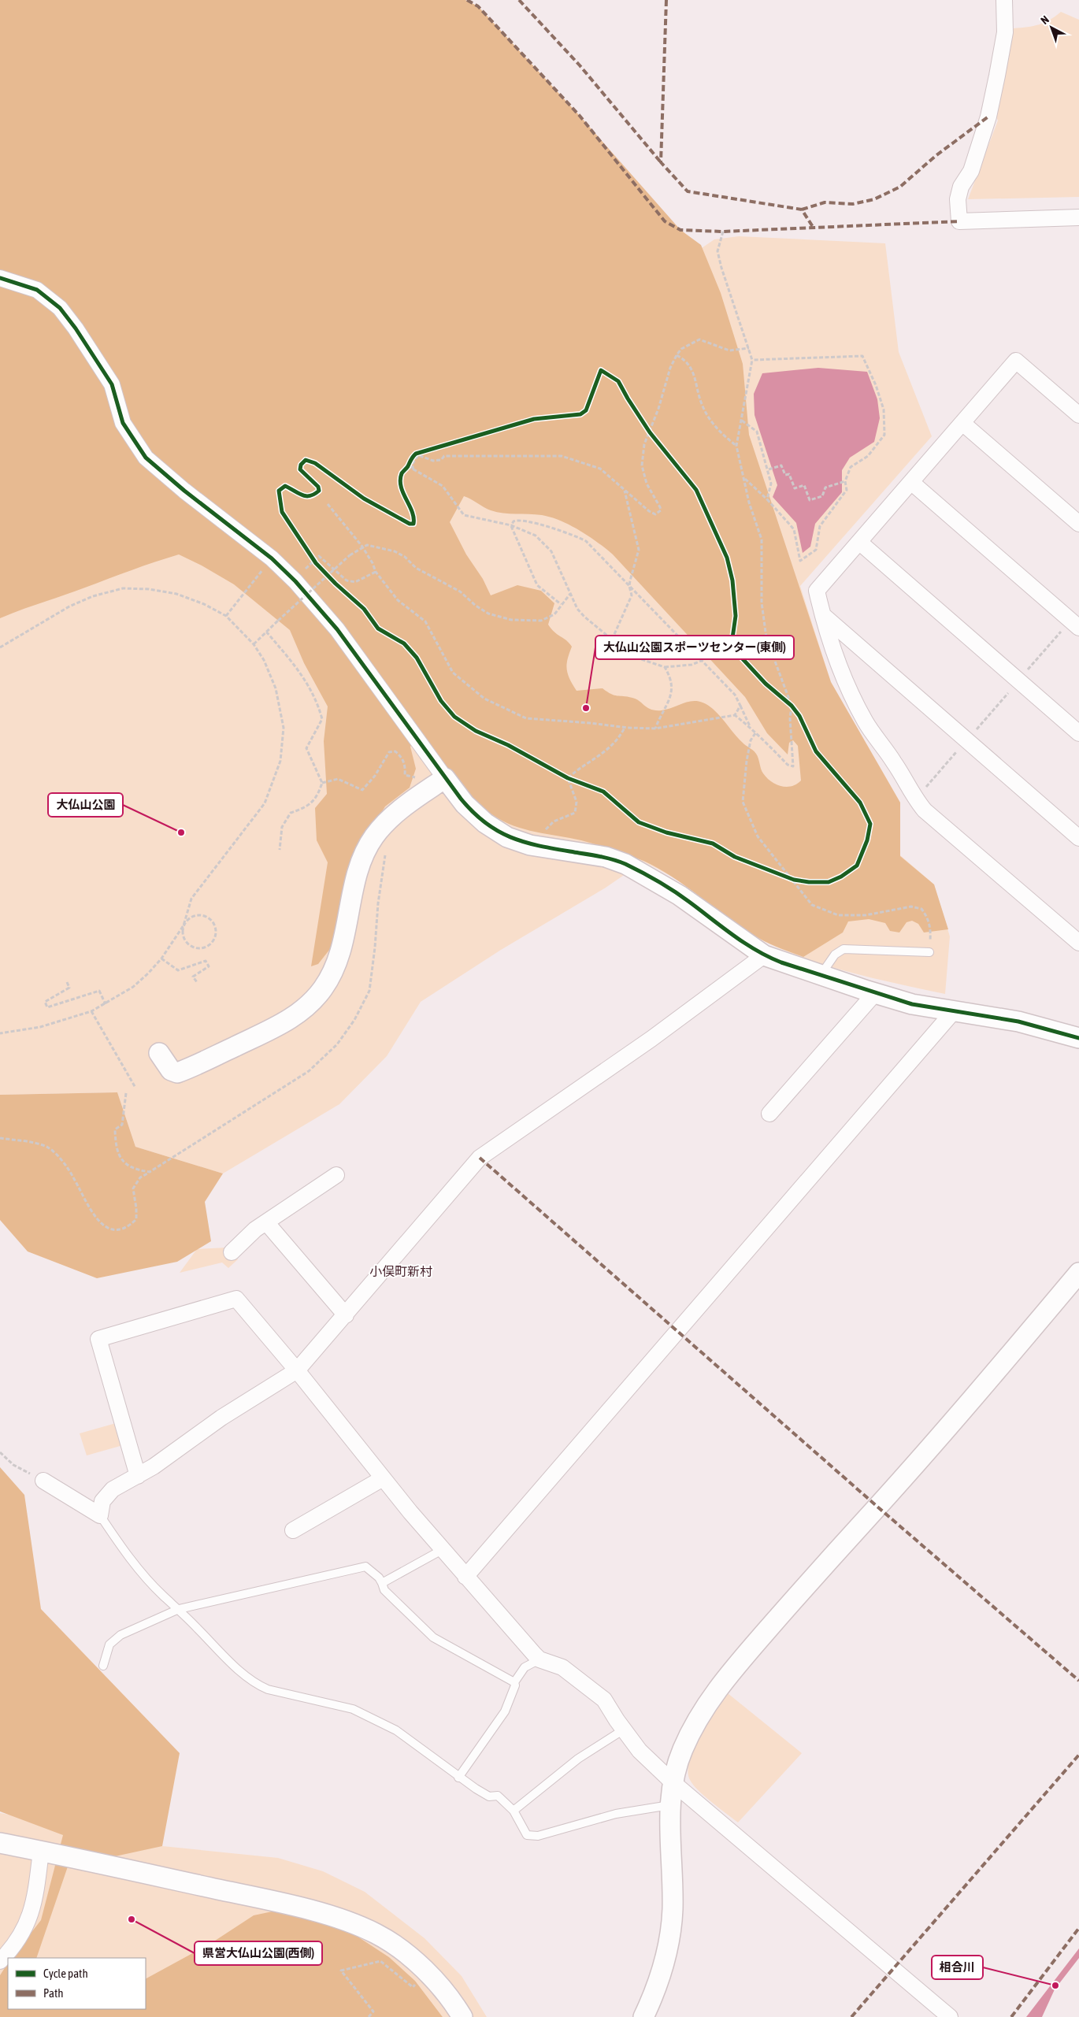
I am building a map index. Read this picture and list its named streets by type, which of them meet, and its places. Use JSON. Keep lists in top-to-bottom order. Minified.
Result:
{"districts":["小俣町新村"],"places":["大仏山公園スポーツセンター(東側)","大仏山公園","県営大仏山公園(西側)","相合川"],"legend":["Cycle path","Path"],"north":"top left"}
